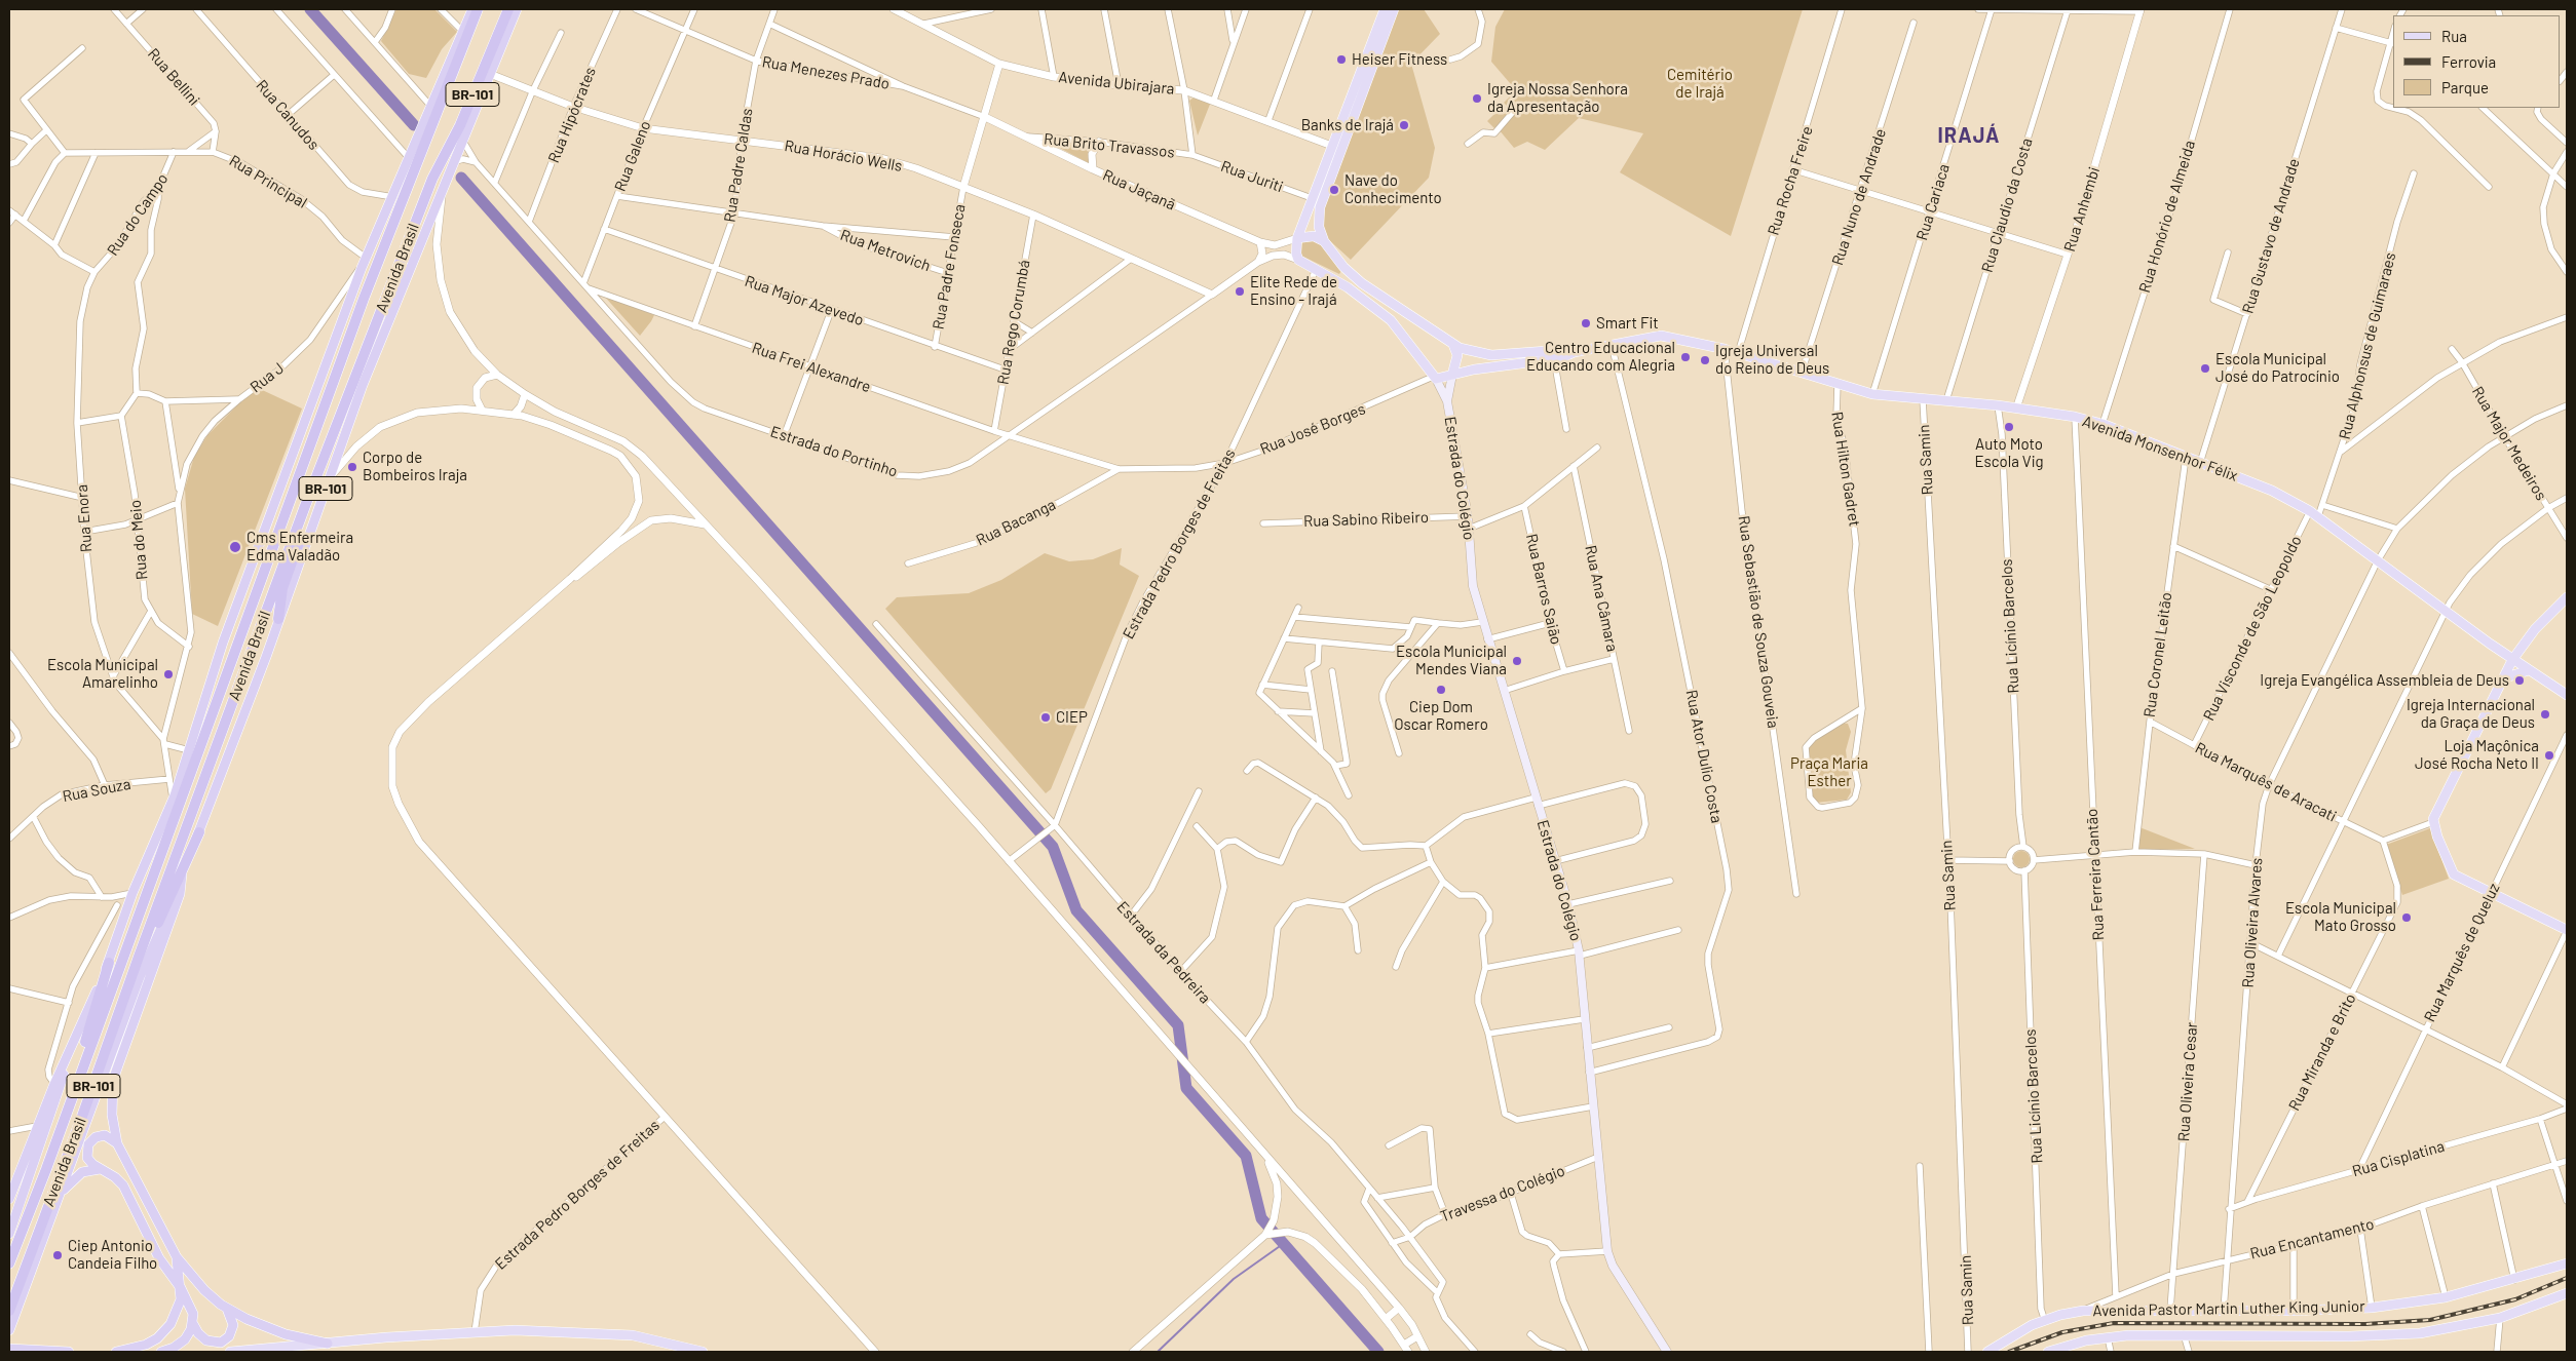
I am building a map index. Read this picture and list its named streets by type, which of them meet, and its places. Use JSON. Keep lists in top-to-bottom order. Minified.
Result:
{"streets":{"highway":["BR-101","Avenida Brasil"],"main road":["Avenida Monsenhor Félix","Estrada do Colégio","Avenida Pastor Martin Luther King Junior"],"street":["Rua Menezes Prado","Rua Bellini","Avenida Ubirajara","Rua Canudos","Rua Hipócrates","Rua Brito Travassos","Rua Galeno","Rua Horácio Wells","Rua Padre Caldas","Rua Juriti","Rua Rocha Freire","Rua Principal","Rua Jaçanã","Rua Nuno de Andrade","Rua Cariaca","Rua Claudio da Costa","Rua Anhembi","Rua do Campo","Rua Honório de Almeida","Rua Gustavo de Andrade","Rua Metrovich","Rua Padre Fonseca","Rua Major Azevedo","Rua Rego Corumbá","Rua Alphonsus de Guimaraes","Rua Frei Alexandre","Rua J","Rua José Borges","Rua Major Medeiros","Estrada do Portinho","Rua Samin","Rua Hilton Gadret","Rua Enora","Rua Sabino Ribeiro","Rua Bacanga","Rua do Meio","Estrada Pedro Borges de Freitas","Rua Barros Saião","Rua Ana Câmara","Rua Sebastião de Souza Gouveia","Rua Licínio Barcelos","Rua Visconde de São Leopoldo","Rua Coronel Leitão","Rua Ator Dulio Costa","Rua Marquês de Aracati","Rua Souza","Rua Ferreira Cantão","Rua Oliveira Alvares","Estrada da Pedreira","Rua Marquês de Queluz","Rua Miranda e Brito","Rua Oliveira Cesar","Rua Cisplatina","Travessa do Colégio","Rua Encantamento"]},"crossings":[["Rua Menezes Prado","Rua Galeno"],["Rua Menezes Prado","Rua Padre Caldas"],["Rua Canudos","Avenida Brasil"],["Rua Hipócrates","Rua Horácio Wells"],["Rua Hipócrates","Estrada do Portinho"],["Rua Brito Travassos","Rua Juriti"],["Rua Brito Travassos","Rua Jaçanã"],["Rua Galeno","Rua Horácio Wells"],["Rua Galeno","Rua Metrovich"],["Rua Galeno","Rua Major Azevedo"],["Rua Galeno","Rua Frei Alexandre"],["Rua Galeno","Estrada do Portinho"],["Rua Horácio Wells","Rua Padre Caldas"],["Rua Horácio Wells","Rua Padre Fonseca"],["Rua Horácio Wells","Avenida Brasil"],["Rua Horácio Wells","Rua Rego Corumbá"],["Rua Horácio Wells","Estrada do Portinho"],["Rua Padre Caldas","Rua Metrovich"],["Rua Padre Caldas","Rua Major Azevedo"],["Rua Padre Caldas","Rua Frei Alexandre"],["Rua Rocha Freire","Avenida Monsenhor Félix"],["Rua Principal","Rua do Campo"],["Rua Principal","Avenida Brasil"],["Rua Nuno de Andrade","Avenida Monsenhor Félix"],["Rua Cariaca","Avenida Monsenhor Félix"],["Rua Claudio da Costa","Avenida Monsenhor Félix"],["Rua Anhembi","Avenida Monsenhor Félix"],["Rua do Campo","Rua Enora"],["Rua Honório de Almeida","Avenida Monsenhor Félix"],["Rua Gustavo de Andrade","Avenida Monsenhor Félix"],["Rua Metrovich","Rua Padre Fonseca"],["Rua Padre Fonseca","Rua Major Azevedo"],["Avenida Brasil","Rua J"],["Avenida Brasil","Estrada do Portinho"],["Rua Major Azevedo","Rua Rego Corumbá"],["Rua Rego Corumbá","Rua Frei Alexandre"],["Rua Alphonsus de Guimaraes","Avenida Monsenhor Félix"],["Rua Frei Alexandre","Rua José Borges"],["Rua Frei Alexandre","Estrada do Portinho"],["Rua J","Rua Enora"],["Rua J","Rua do Meio"],["Rua José Borges","Avenida Monsenhor Félix"],["Rua José Borges","Estrada do Portinho"],["Rua José Borges","Estrada do Colégio"],["Rua José Borges","Rua Bacanga"],["Rua José Borges","Estrada Pedro Borges de Freitas"],["Rua Major Medeiros","Rua Oliveira Alvares"],["Avenida Monsenhor Félix","Rua Samin"],["Avenida Monsenhor Félix","Rua Hilton Gadret"],["Avenida Monsenhor Félix","Estrada do Colégio"],["Avenida Monsenhor Félix","Rua Sebastião de Souza Gouveia"],["Avenida Monsenhor Félix","Rua Licínio Barcelos"],["Avenida Monsenhor Félix","Rua Visconde de São Leopoldo"],["Avenida Monsenhor Félix","Rua Coronel Leitão"],["Avenida Monsenhor Félix","Rua Ator Dulio Costa"],["Avenida Monsenhor Félix","Rua Ferreira Cantão"],["Avenida Monsenhor Félix","Rua Oliveira Alvares"],["Estrada do Colégio","Rua Sabino Ribeiro"],["Estrada do Colégio","Rua Ator Dulio Costa"],["Estrada do Colégio","Travessa do Colégio"],["Estrada Pedro Borges de Freitas","Estrada da Pedreira"],["Rua Licínio Barcelos","Avenida Pastor Martin Luther King Junior"],["Rua Visconde de São Leopoldo","Rua Marquês de Aracati"],["Rua Coronel Leitão","Rua Marquês de Aracati"],["Rua Marquês de Aracati","Rua Oliveira Alvares"],["Rua Marquês de Aracati","Rua Miranda e Brito"],["Rua Ferreira Cantão","Rua Encantamento"],["Rua Oliveira Alvares","Rua Cisplatina"],["Rua Oliveira Alvares","Rua Encantamento"],["Rua Oliveira Alvares","Avenida Pastor Martin Luther King Junior"],["Estrada da Pedreira","Travessa do Colégio"],["Rua Marquês de Queluz","Rua Cisplatina"],["Rua Miranda e Brito","Rua Cisplatina"],["Rua Oliveira Cesar","Rua Encantamento"],["Rua Oliveira Cesar","Avenida Pastor Martin Luther King Junior"]],"districts":["IRAJÁ"],"parks":["Cemitério de Irajá","Praça Maria Esther"],"places":["Heiser Fitness","Igreja Nossa Senhora da Apresentação","Banks de Irajá","Nave do Conhecimento","Elite Rede de Ensino - Irajá","Smart Fit","Centro Educacional Educando com Alegria","Igreja Universal do Reino de Deus","Escola Municipal José do Patrocínio","Auto Moto Escola Vig","Corpo de Bombeiros Iraja","Cms Enfermeira Edma Valadão","Escola Municipal Mendes Viana","Escola Municipal Amarelinho","Igreja Evangélica Assembleia de Deus","Ciep Dom Oscar Romero","Igreja Internacional da Graça de Deus","CIEP","Loja Maçônica José Rocha Neto II","Escola Municipal Mato Grosso","Ciep Antonio Candeia Filho"],"legend":["Rua","Ferrovia","Parque"]}
